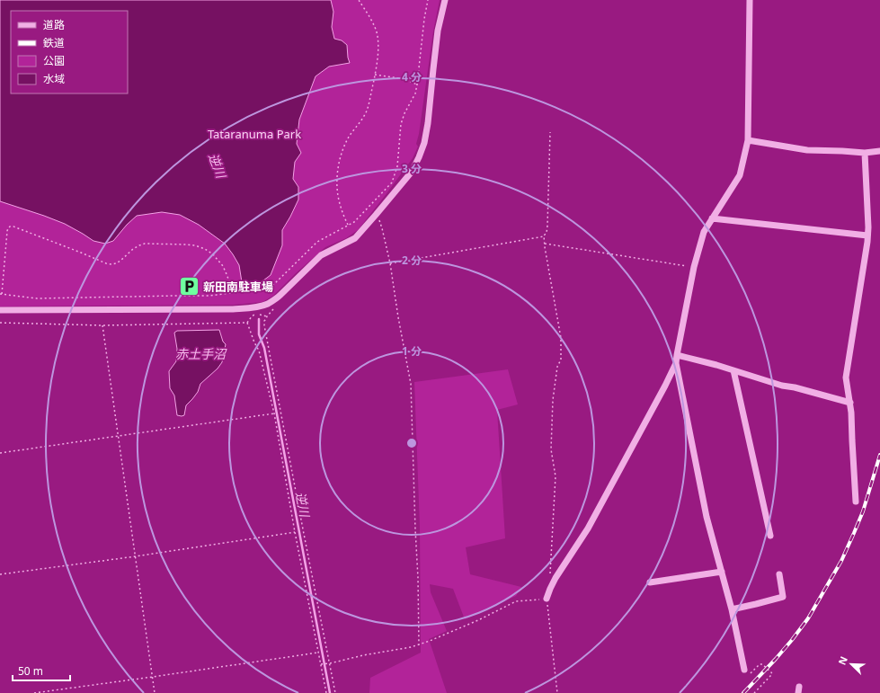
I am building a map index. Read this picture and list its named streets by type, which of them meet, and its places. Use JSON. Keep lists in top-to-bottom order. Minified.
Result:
{"water":["逆川","赤土手沼"],"parks":["Tataranuma Park"],"places":{"parking":["新田南駐車場"]},"legend":["道路","鉄道","公園","水域"],"scale_bar":"50 m","north":"top left","rings":["4 分","3 分","2 分","1 分"]}
